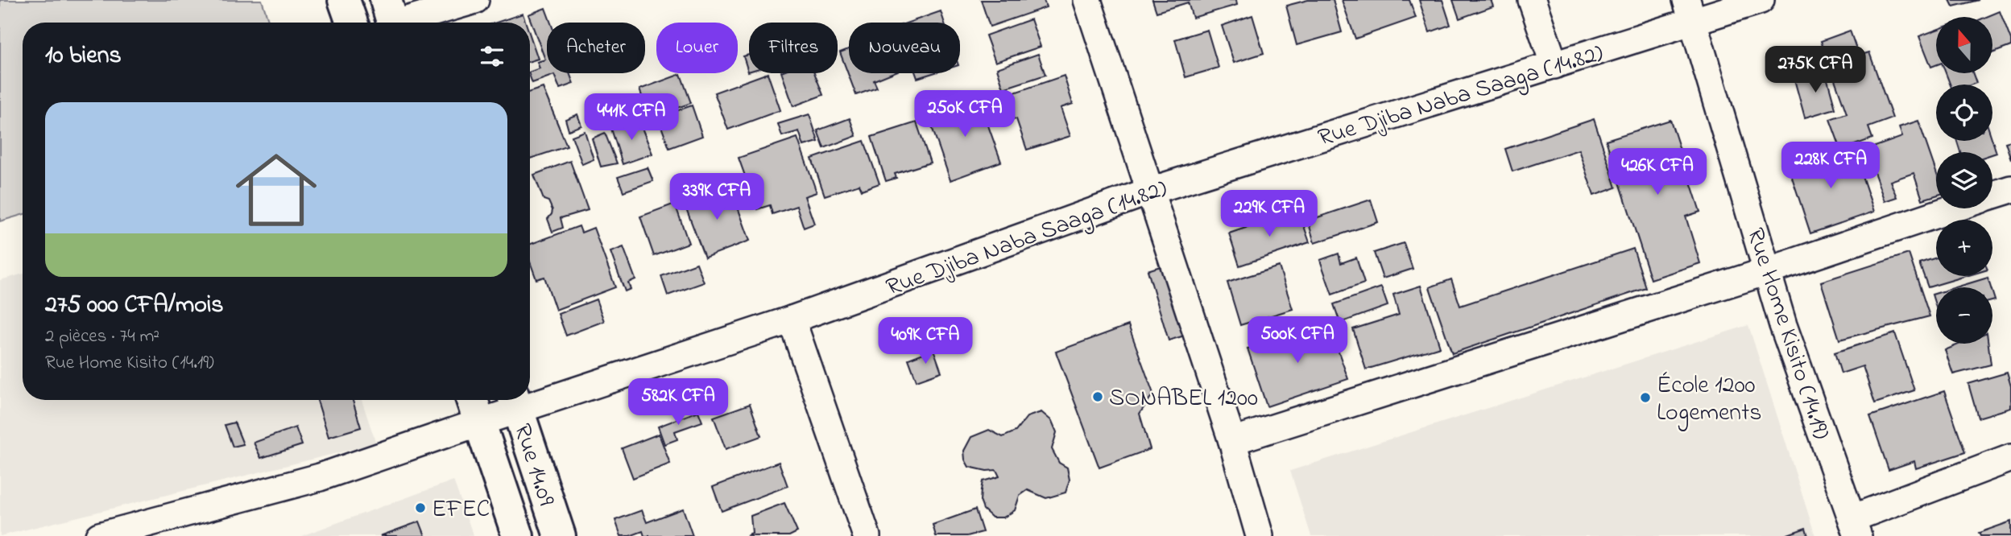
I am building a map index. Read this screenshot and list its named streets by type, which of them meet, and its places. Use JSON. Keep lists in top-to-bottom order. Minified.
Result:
{"streets":{"street":["Rue Djiba Naba Saaga (14.82)","Rue Home Kisito (14.19)","Rue 14.09"]},"crossings":[["Rue Djiba Naba Saaga (14.82)","Rue Home Kisito (14.19)"],["Rue Djiba Naba Saaga (14.82)","Rue 14.09"]],"places":["SONABEL 1200","École 1200 Logements","EFEC"],"north":"top","page":{"map_buttons":["+","−"],"chip":["Acheter","Louer","Filtres","Nouveau"],"heading":"10 biens","price":["275K CFA","250K CFA","441K CFA","228K CFA","426K CFA","339K CFA","229K CFA","500K CFA","409K CFA","582K CFA"],"list":[{"name":"275 000 CFA/mois","note":"2 pièces · 74 m² · Rue Home Kisito (14.19)"}]}}
